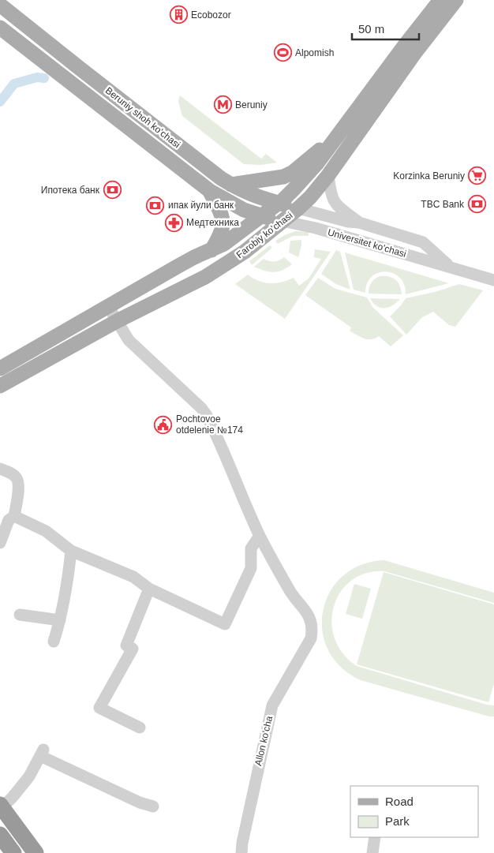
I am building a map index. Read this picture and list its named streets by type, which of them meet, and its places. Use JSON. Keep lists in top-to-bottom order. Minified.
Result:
{"streets":{"main road":["Beruniy shoh ko'chasi","Farobiy ko'chasi"],"street":["Universitet ko'chasi","Allon ko'cha"]},"crossings":[["Beruniy shoh ko'chasi","Farobiy ko'chasi"],["Beruniy shoh ko'chasi","Universitet ko'chasi"],["Farobiy ko'chasi","Universitet ko'chasi"]],"places":{"building":["Ecobozor"],"sports":["Alpomish"],"metro station":["Beruniy"],"supermarket":["Korzinka Beruniy"],"bank":["Ипотека банк","TBC Bank","ипак йули банк"],"pharmacy":["Медтехника"],"public building":["Pochtovoe otdelenie №174"]},"legend":["Road","Park"],"scale_bar":"50 m"}
